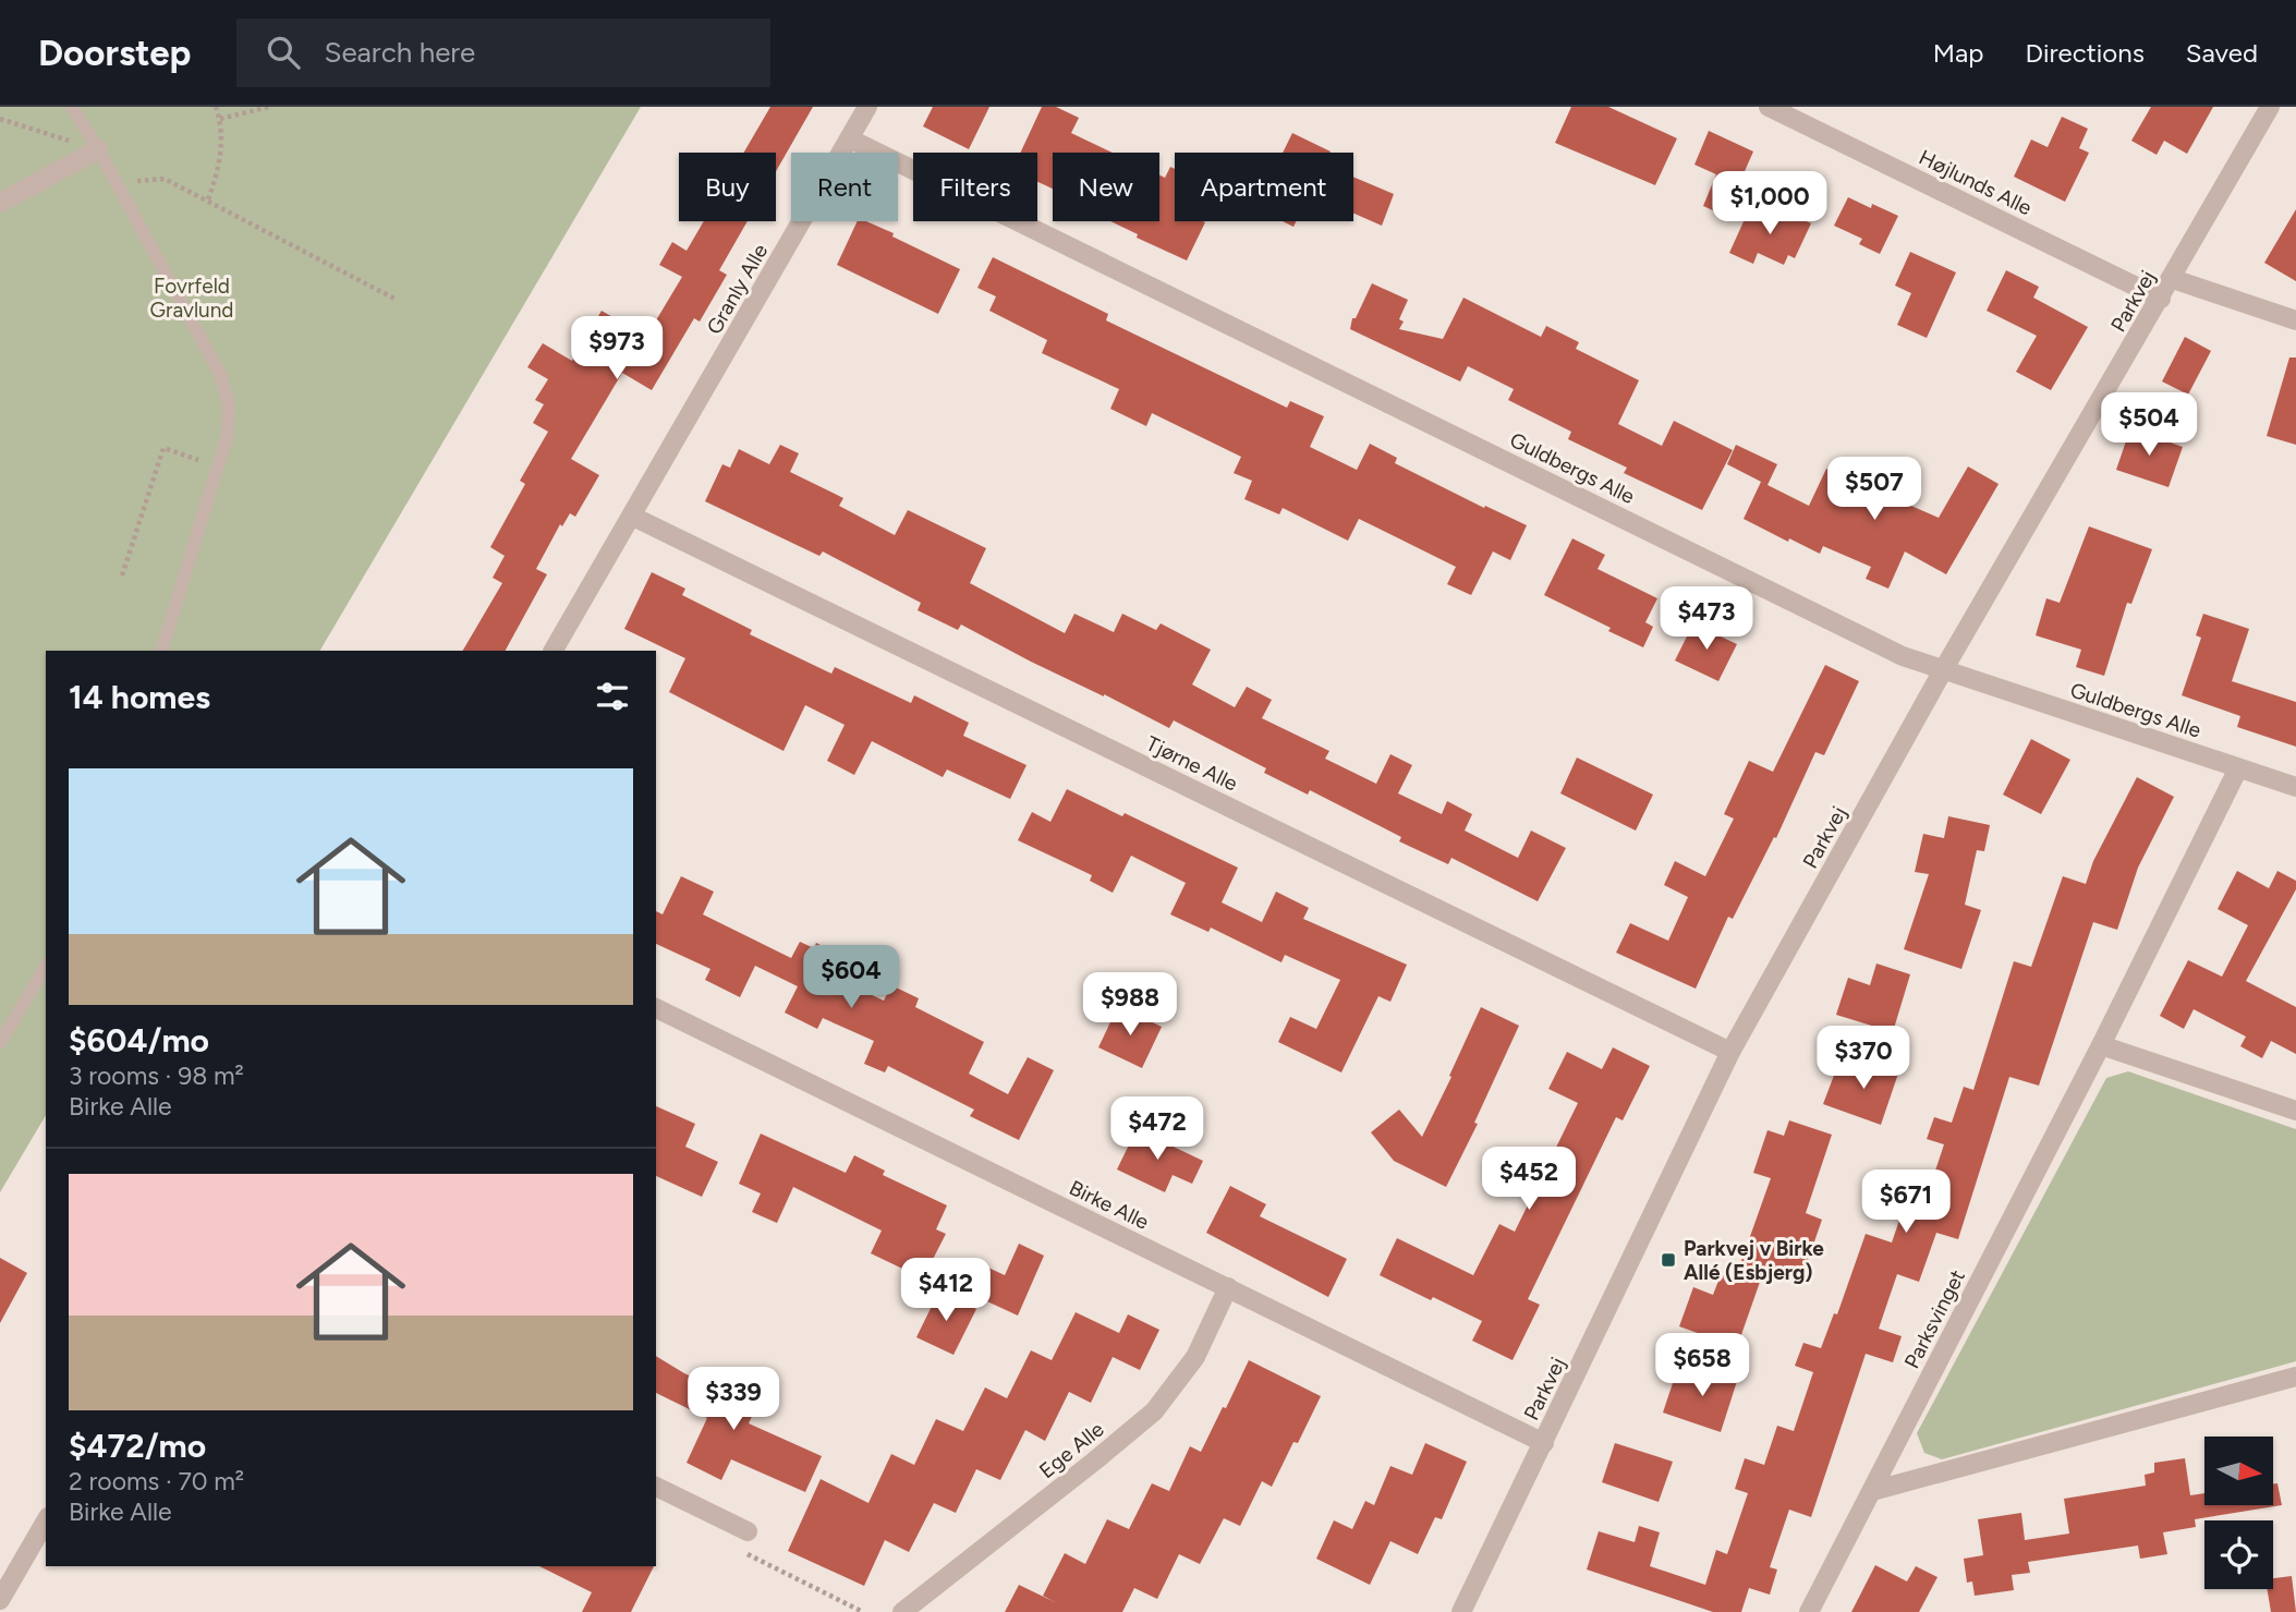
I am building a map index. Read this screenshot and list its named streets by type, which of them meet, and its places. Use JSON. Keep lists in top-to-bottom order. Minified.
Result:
{"streets":{"street":["Højlunds Alle","Granly Alle","Parkvej","Guldbergs Alle","Tjørne Alle","Birke Alle","Parksvinget","Ege Alle"]},"crossings":[["Højlunds Alle","Parkvej"],["Granly Alle","Guldbergs Alle"],["Granly Alle","Tjørne Alle"],["Parkvej","Guldbergs Alle"],["Parkvej","Tjørne Alle"],["Parkvej","Birke Alle"],["Guldbergs Alle","Parksvinget"],["Birke Alle","Ege Alle"]],"parks":["Fovrfeld Gravlund"],"places":{"transit":["Parkvej v Birke Allé (Esbjerg)"]},"north":"right","page":{"header":"Doorstep","search":"Search here","nav":["Map","Directions","Saved"],"chip":["Buy","Rent","Filters","New","Apartment"],"price":["$1,000","$973","$504","$507","$473","$604","$988","$370","$472","$452","$671","$412","$658","$339"],"heading":"14 homes","list":[{"name":"$604/mo","note":"3 rooms · 98 m² · Birke Alle"},{"name":"$472/mo","note":"2 rooms · 70 m² · Birke Alle"}]}}
